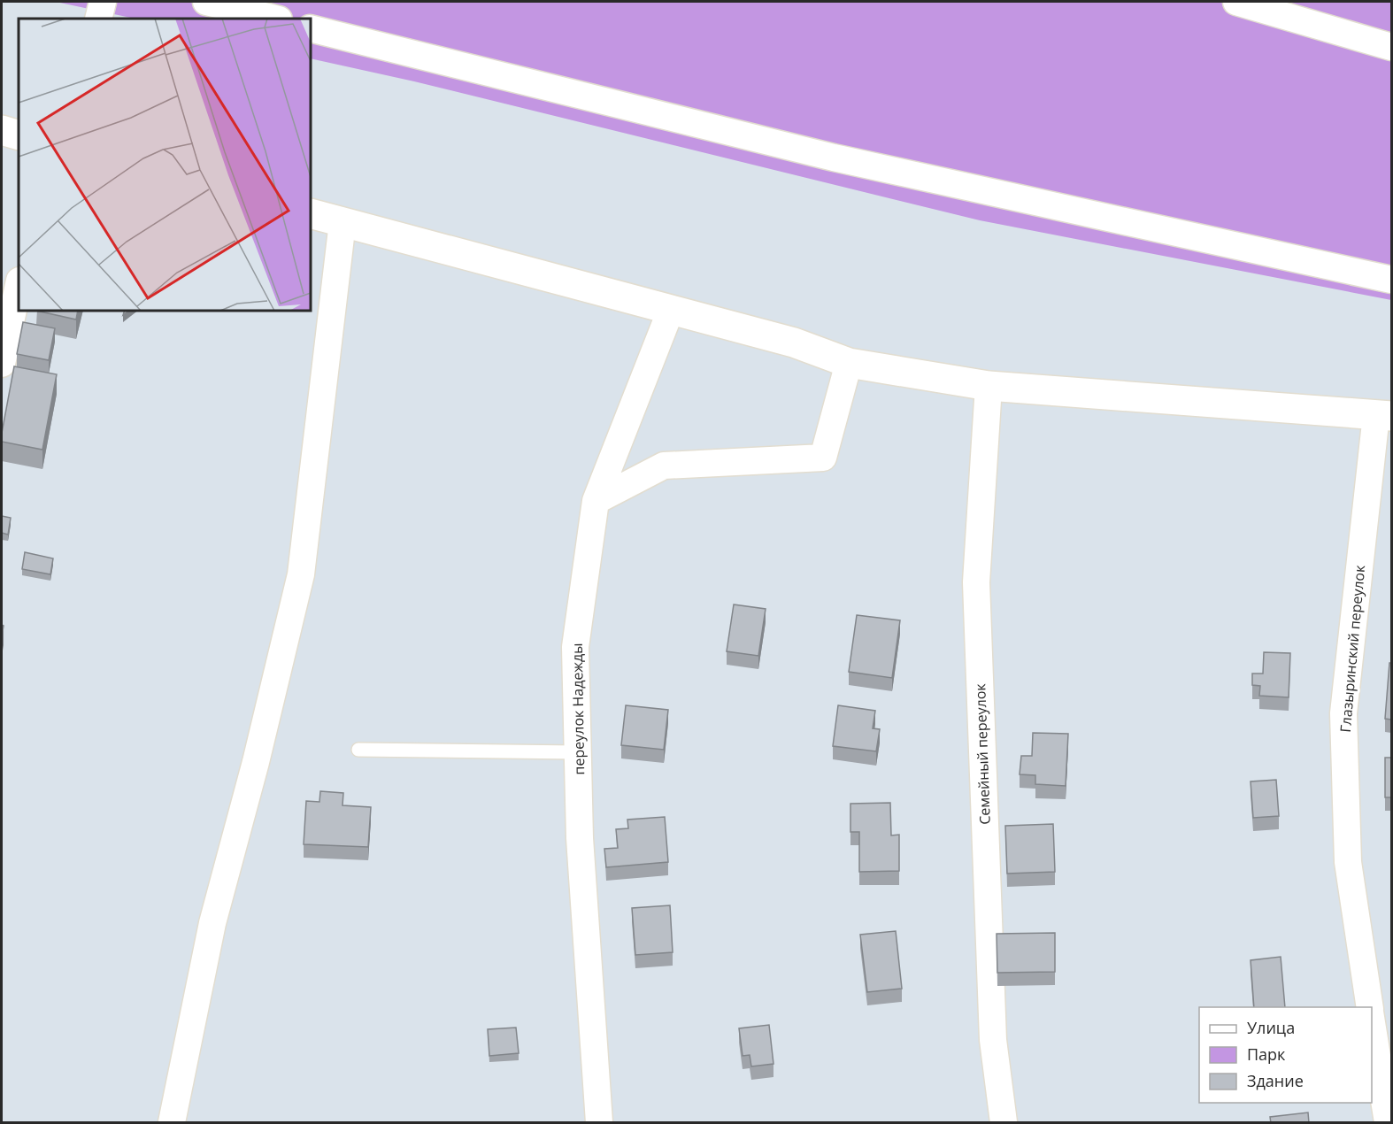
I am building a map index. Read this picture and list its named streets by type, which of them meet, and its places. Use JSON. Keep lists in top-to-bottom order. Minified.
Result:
{"streets":{"street":["Глазыринский переулок","переулок Надежды","Семейный переулок"]},"legend":["Улица","Парк","Здание"]}
